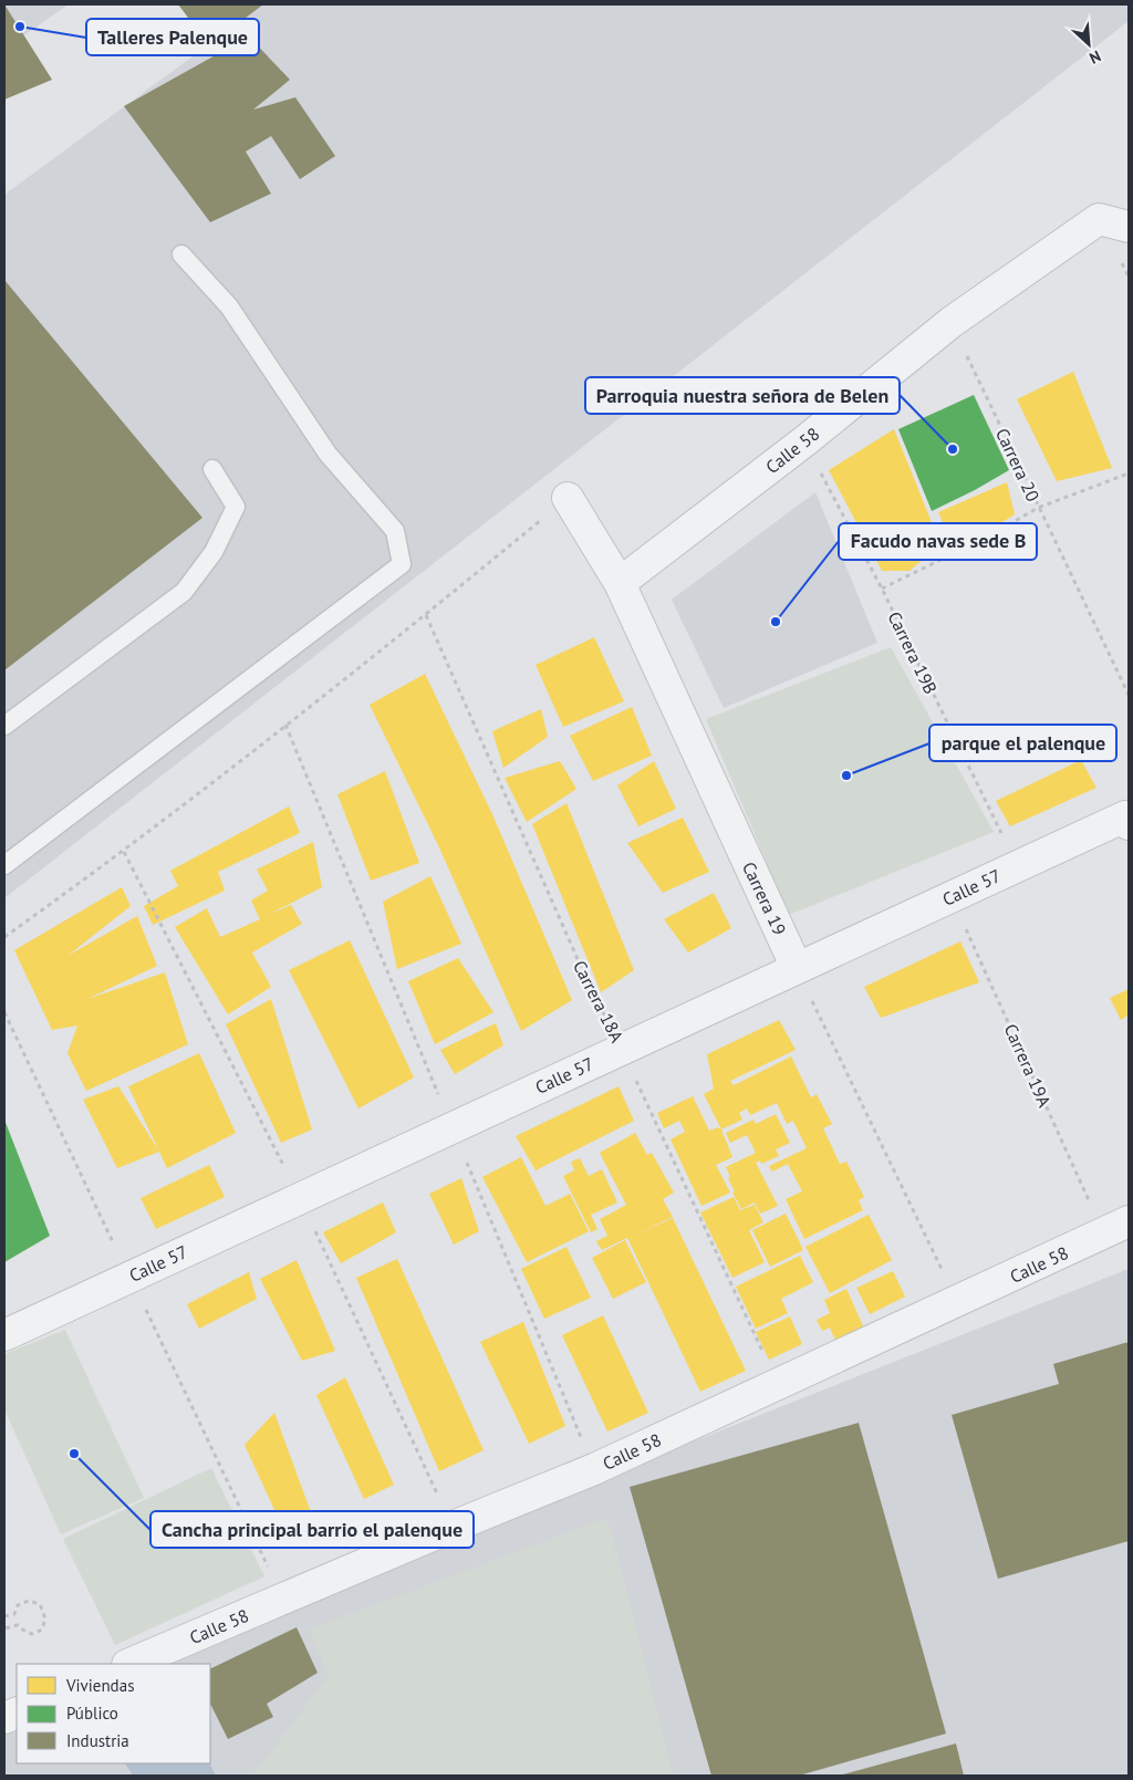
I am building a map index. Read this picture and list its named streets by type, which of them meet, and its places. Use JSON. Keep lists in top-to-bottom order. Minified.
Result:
{"streets":{"street":["Calle 58","Calle 57","Carrera 19"],"path":["Carrera 20","Carrera 19B","Carrera 18A","Carrera 19A"]},"crossings":[["Calle 58","Carrera 20"],["Calle 58","Carrera 19B"],["Calle 58","Carrera 19"],["Calle 58","Carrera 18A"],["Calle 58","Carrera 19A"],["Carrera 19B","Calle 57"],["Calle 57","Carrera 19"],["Calle 57","Carrera 18A"],["Calle 57","Carrera 19A"]],"places":["Talleres Palenque","Parroquia nuestra señora de Belen","Facudo navas sede B","parque el palenque","Cancha principal barrio el palenque"],"legend":["Viviendas","Público","Industria"],"north":"bottom right"}
